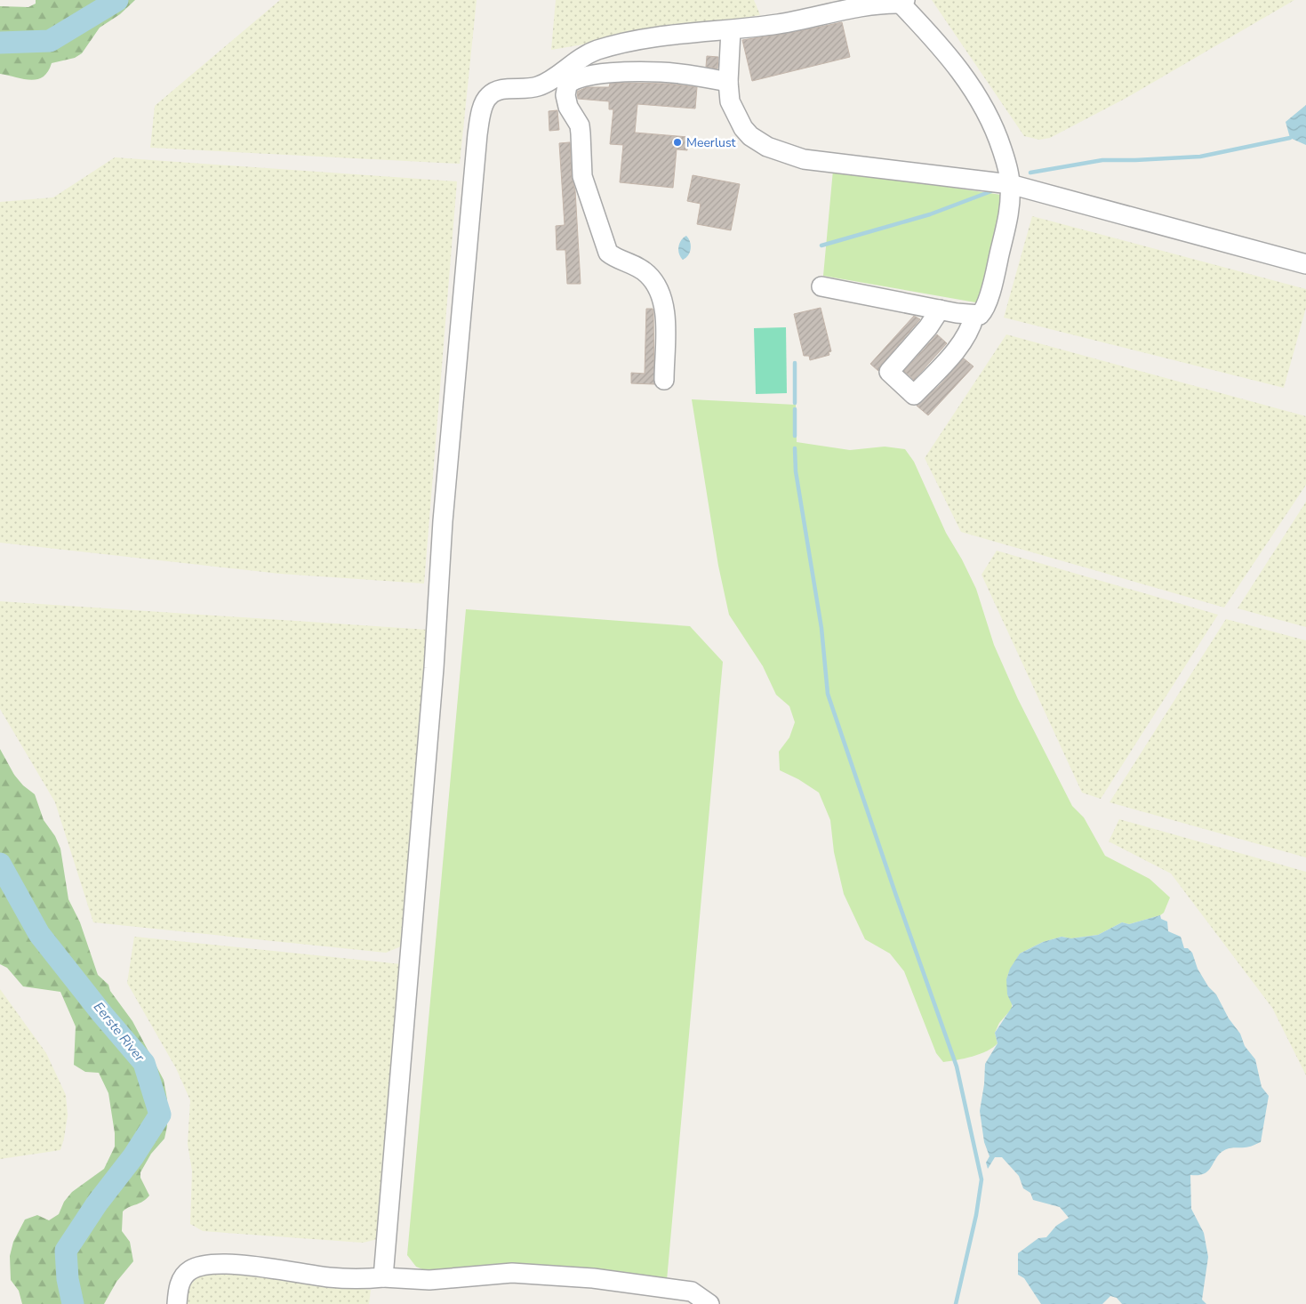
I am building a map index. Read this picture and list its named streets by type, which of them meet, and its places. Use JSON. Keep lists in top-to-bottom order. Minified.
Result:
{"water":["Eerste River"],"places":["Meerlust"]}
